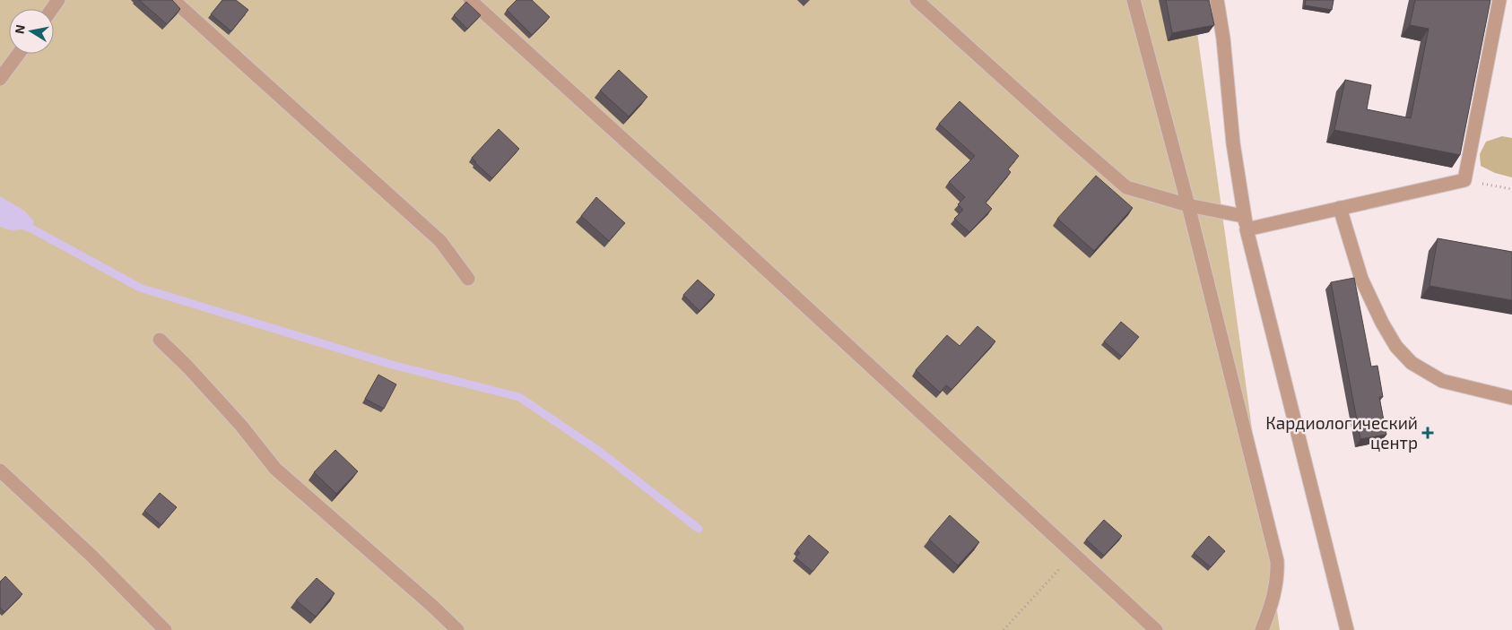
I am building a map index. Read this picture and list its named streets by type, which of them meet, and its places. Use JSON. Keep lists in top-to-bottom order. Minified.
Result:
{"places":{"health":["Кардиологический центр"]},"north":"left"}
